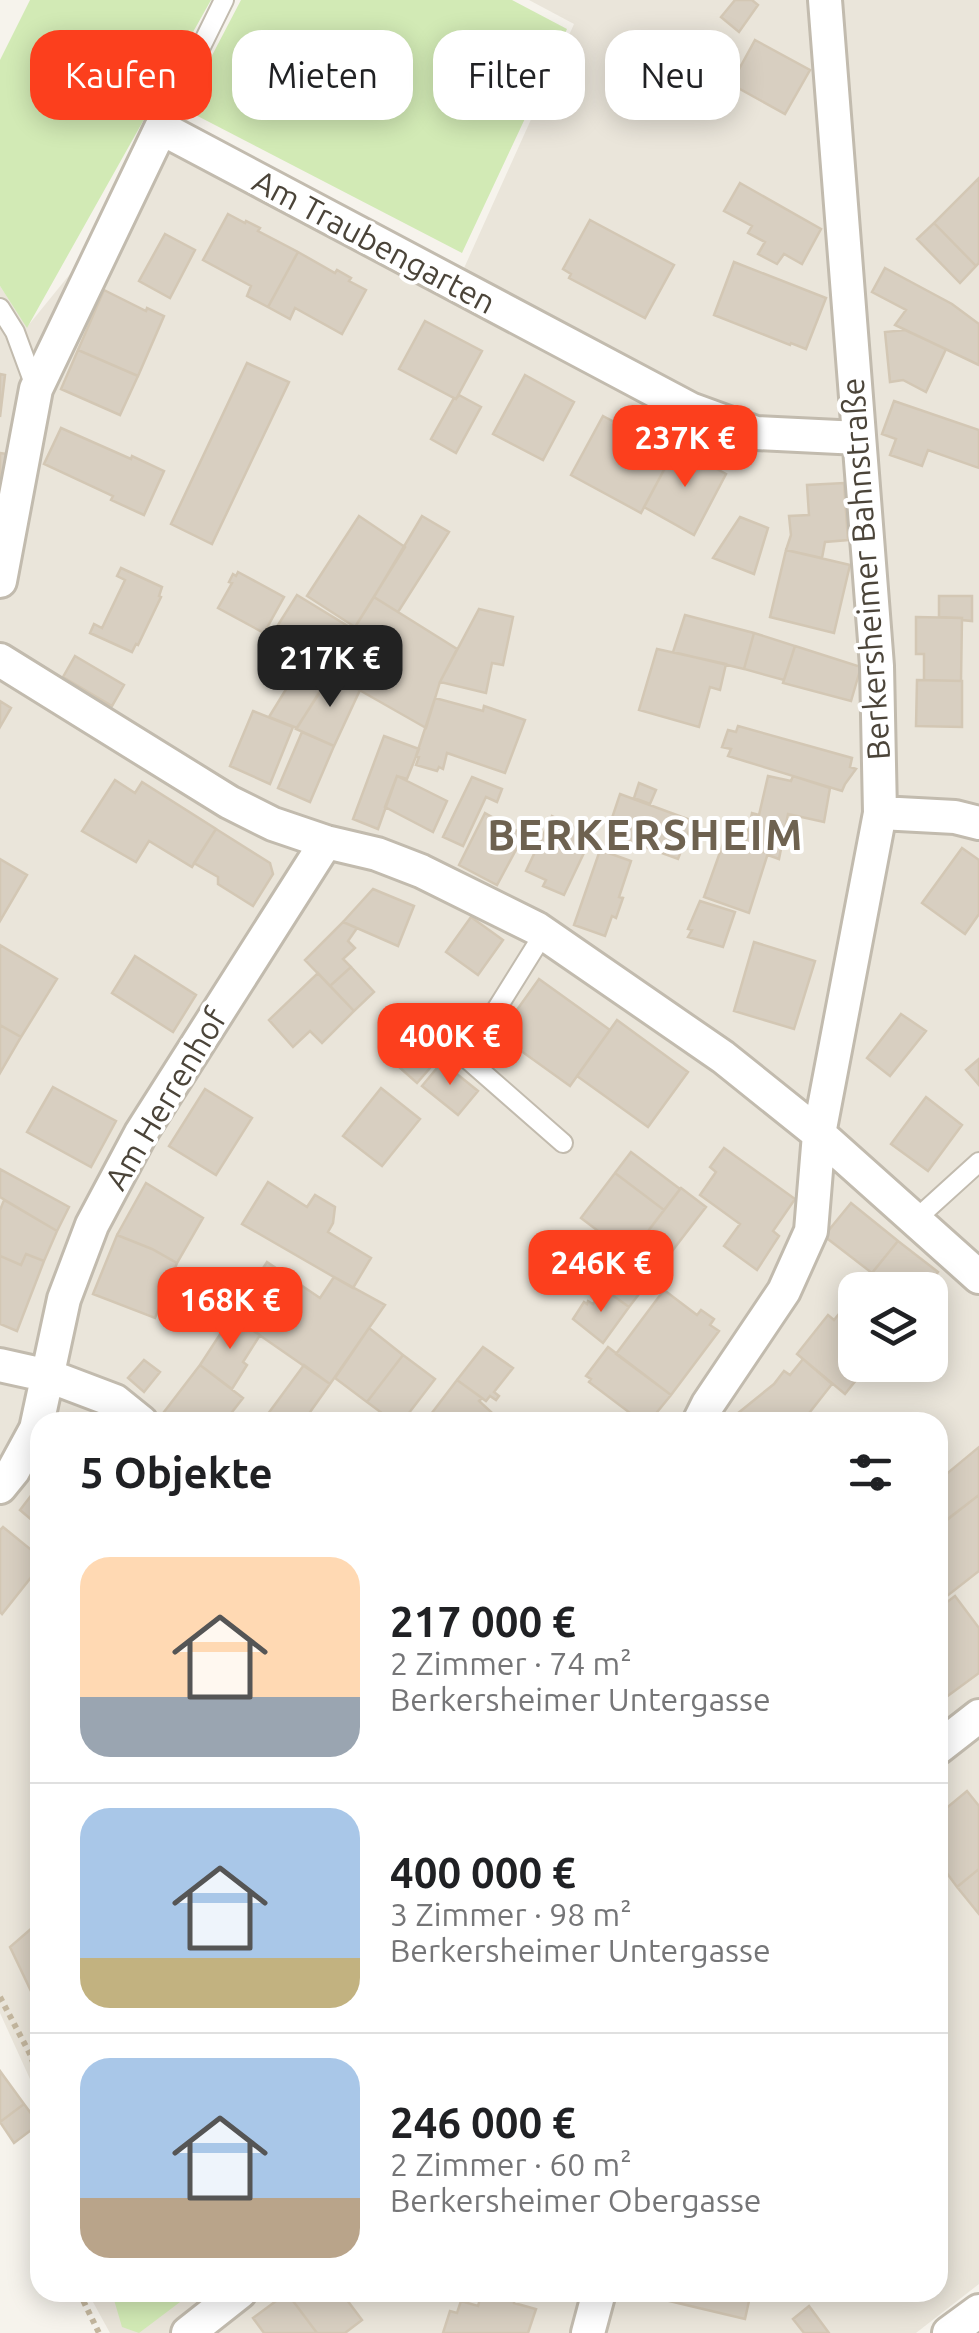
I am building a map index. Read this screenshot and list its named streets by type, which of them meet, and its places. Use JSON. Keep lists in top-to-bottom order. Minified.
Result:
{"streets":{"street":["Am Traubengarten","Berkersheimer Bahnstraße","Am Herrenhof"]},"crossings":[["Am Traubengarten","Berkersheimer Bahnstraße"]],"districts":["BERKERSHEIM"],"page":{"chip":["Kaufen","Mieten","Filter","Neu"],"price":["237K €","217K €","400K €","246K €","168K €"],"heading":"5 Objekte","list":[{"name":"217 000 €","note":"2 Zimmer · 74 m² · Berkersheimer Untergasse"},{"name":"400 000 €","note":"3 Zimmer · 98 m² · Berkersheimer Untergasse"},{"name":"246 000 €","note":"2 Zimmer · 60 m² · Berkersheimer Obergasse"}]}}
